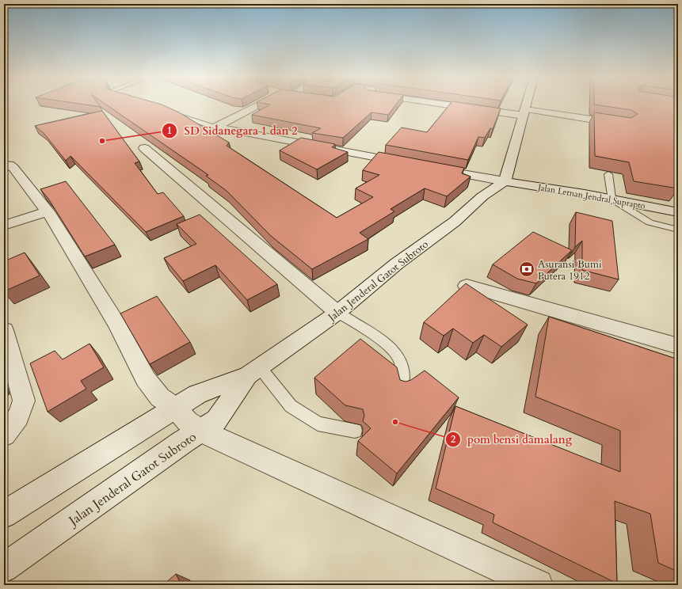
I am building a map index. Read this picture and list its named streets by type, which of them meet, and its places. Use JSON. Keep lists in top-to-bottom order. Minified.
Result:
{"streets":{"street":["Jalan Letnan Jendral Suprapto","Jalan Jenderal Gatot Subroto"]},"crossings":[["Jalan Letnan Jendral Suprapto","Jalan Jenderal Gatot Subroto"]],"places":{"other":["SD Sidanegara 1 dan 2","pom bensi damalang"],"bank":["Asuransi Bumi Putera 1912"]}}
